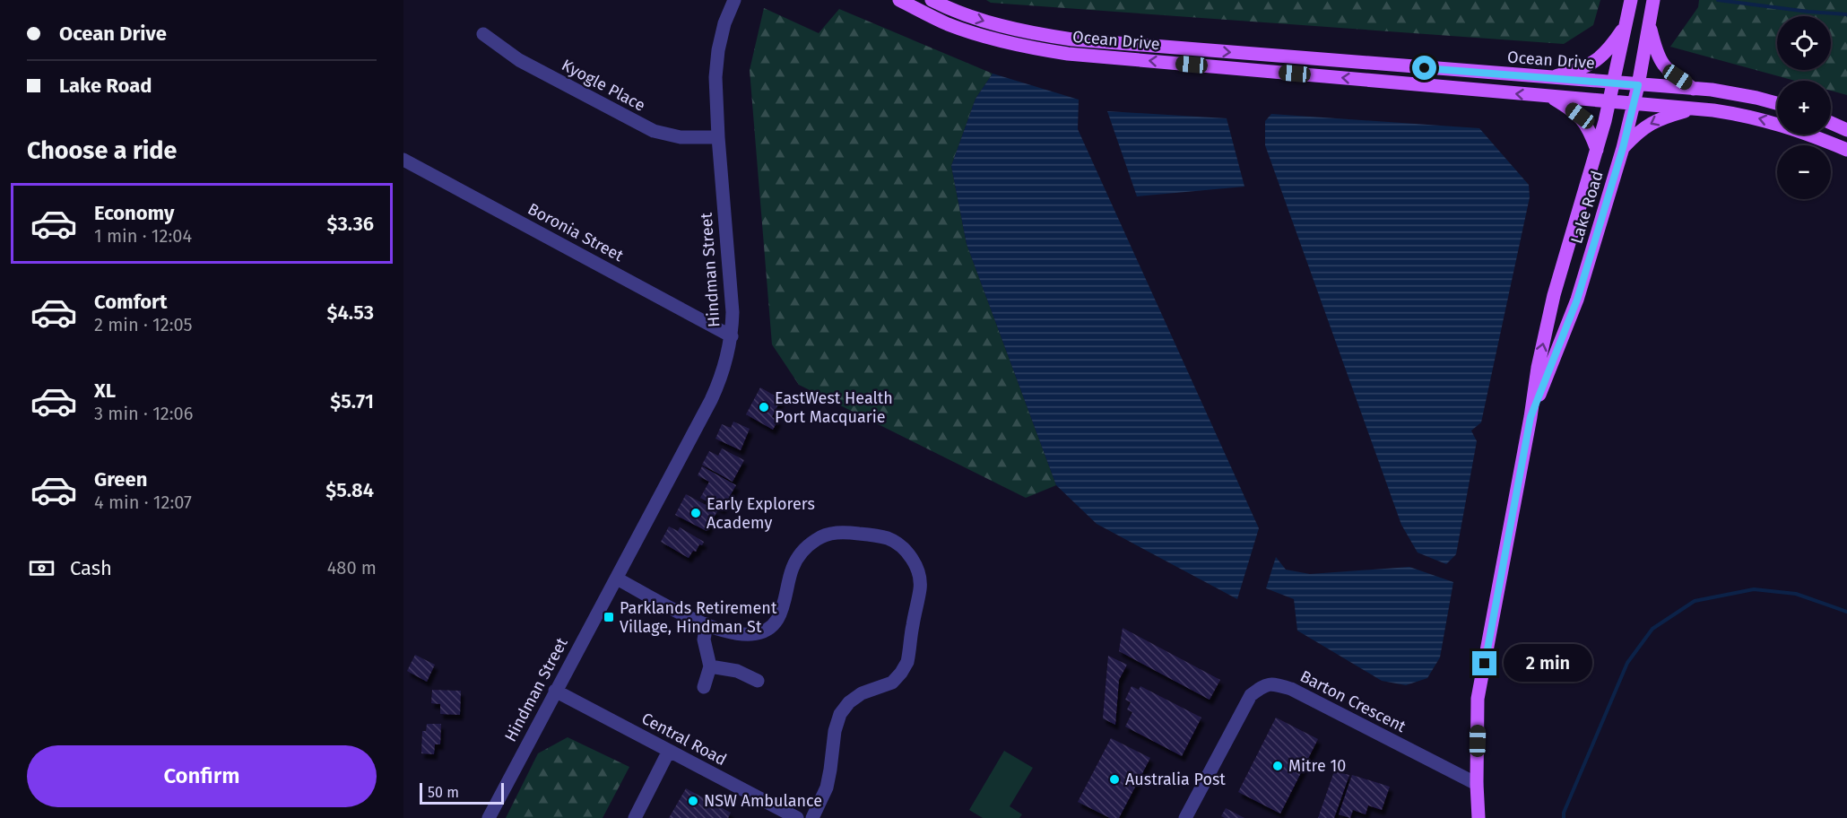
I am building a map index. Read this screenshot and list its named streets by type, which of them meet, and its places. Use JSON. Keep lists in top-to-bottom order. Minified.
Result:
{"streets":{"main road":["Ocean Drive","Lake Road"],"street":["Kyogle Place","Boronia Street","Hindman Street","Barton Crescent","Central Road"]},"crossings":[["Ocean Drive","Lake Road"],["Kyogle Place","Hindman Street"],["Lake Road","Barton Crescent"],["Boronia Street","Hindman Street"],["Hindman Street","Central Road"]],"places":{"other":["EastWest Health Port Macquarie","Early Explorers Academy","Mitre 10","Australia Post","NSW Ambulance"],"transit":["Parklands Retirement Village, Hindman St"]},"scale_bar":"50 m","page":{"banner":["Ocean Drive","Lake Road"],"map_buttons":["+","−"],"heading":"Choose a ride","list":[{"name":"Economy","note":"1 min · 12:04","value":"$3.36"},{"name":"Comfort","note":"2 min · 12:05","value":"$4.53"},{"name":"XL","note":"3 min · 12:06","value":"$5.71"},{"name":"Green","note":"4 min · 12:07","value":"$5.84"}],"pay":["Cash","480 m"],"bubble":"2 min","buttons":"Confirm","scale":"50 m"}}
